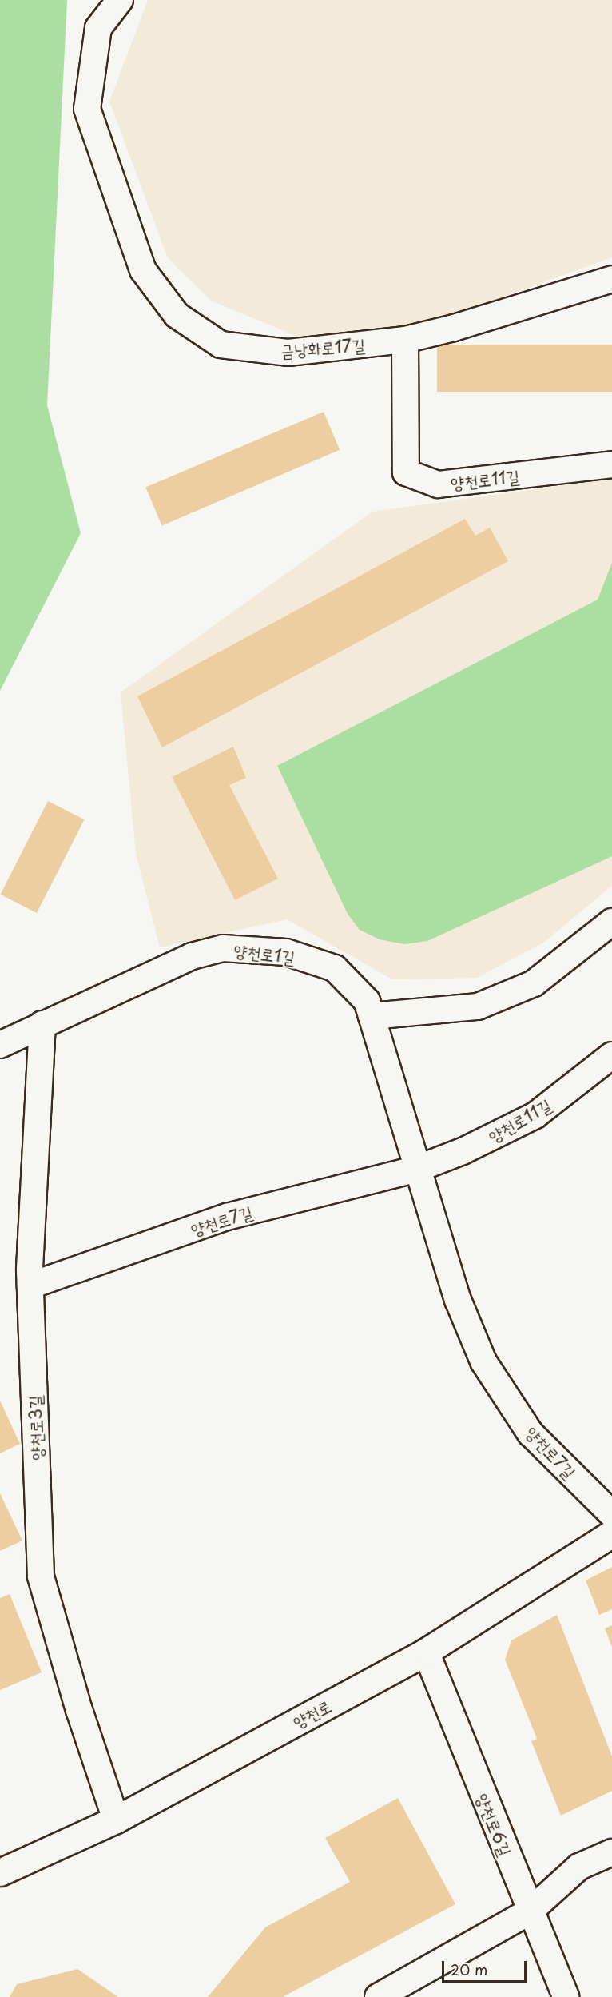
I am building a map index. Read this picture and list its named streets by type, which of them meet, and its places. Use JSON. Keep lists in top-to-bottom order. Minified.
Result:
{"streets":{"main road":["양천로"],"street":["금낭화로17길","양천로11길","양천로1길","양천로7길","양천로3길","양천로6길"]},"crossings":[["금낭화로17길","양천로11길"],["양천로11길","양천로7길"],["양천로1길","양천로7길"],["양천로1길","양천로3길"],["양천로7길","양천로3길"],["양천로3길","양천로"],["양천로","양천로6길"]],"scale_bar":"20 m"}
